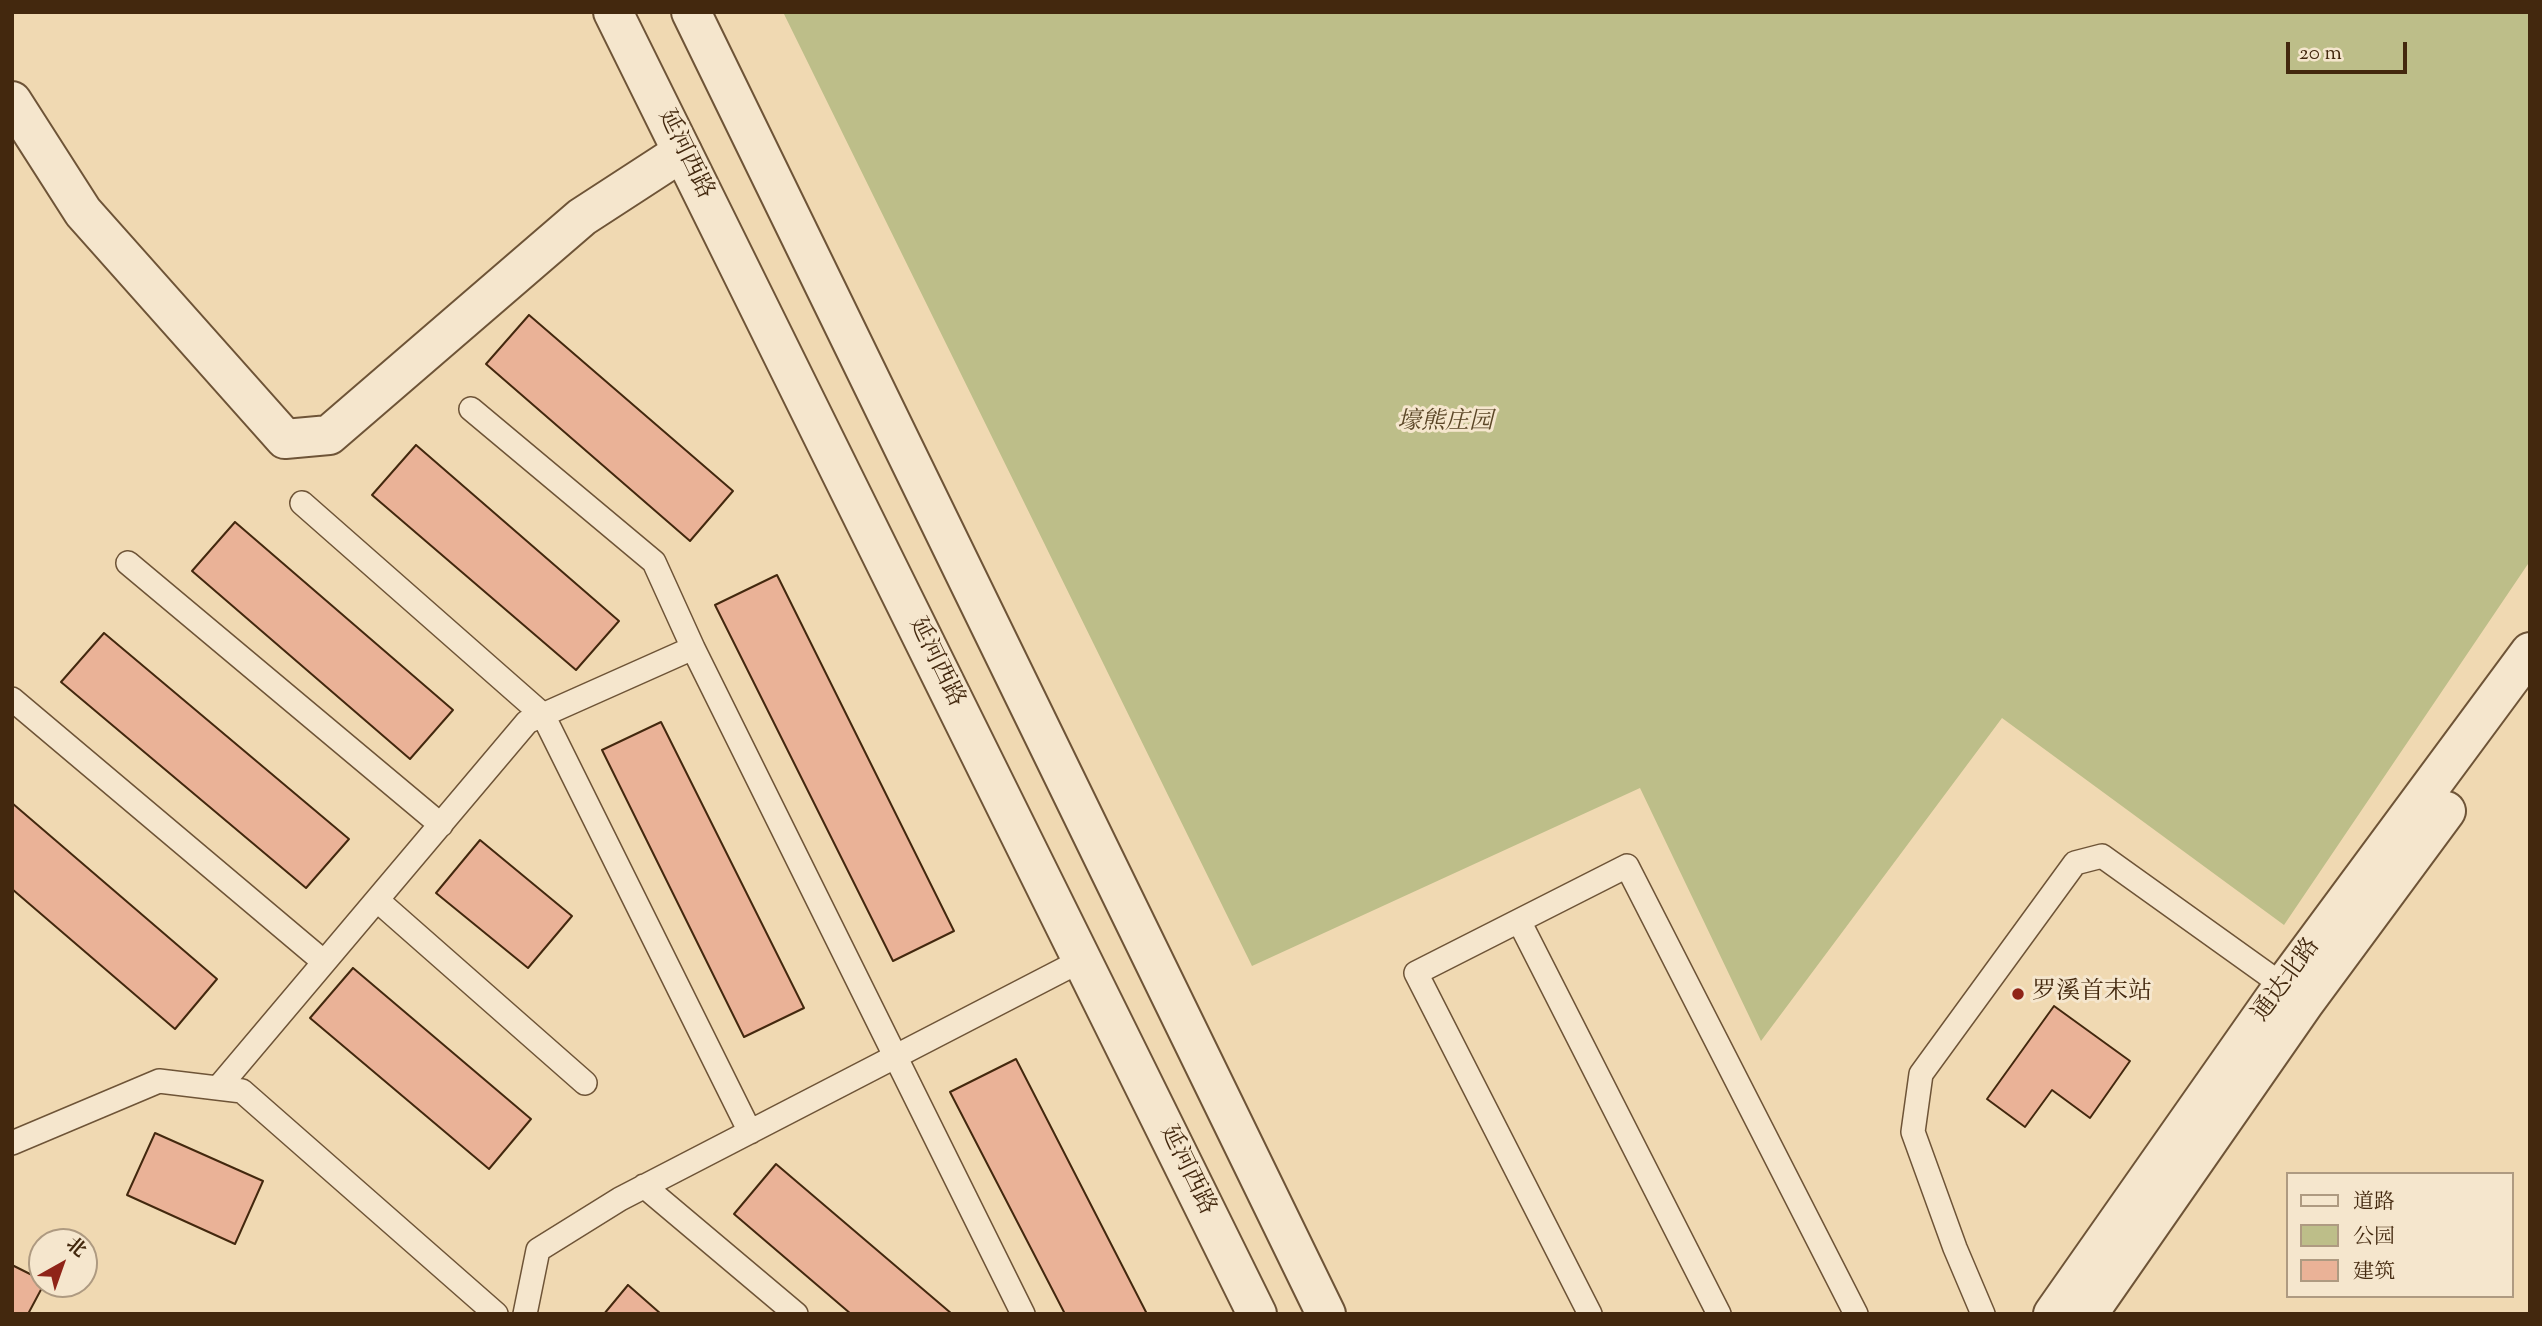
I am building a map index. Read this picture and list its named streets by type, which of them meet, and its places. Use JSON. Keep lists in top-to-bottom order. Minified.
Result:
{"streets":{"street":["延河西路","通达北路"]},"parks":["壕熊庄园"],"places":["罗溪首末站"],"legend":["道路","公园","建筑"],"scale_bar":"20 m","north":"top right"}
